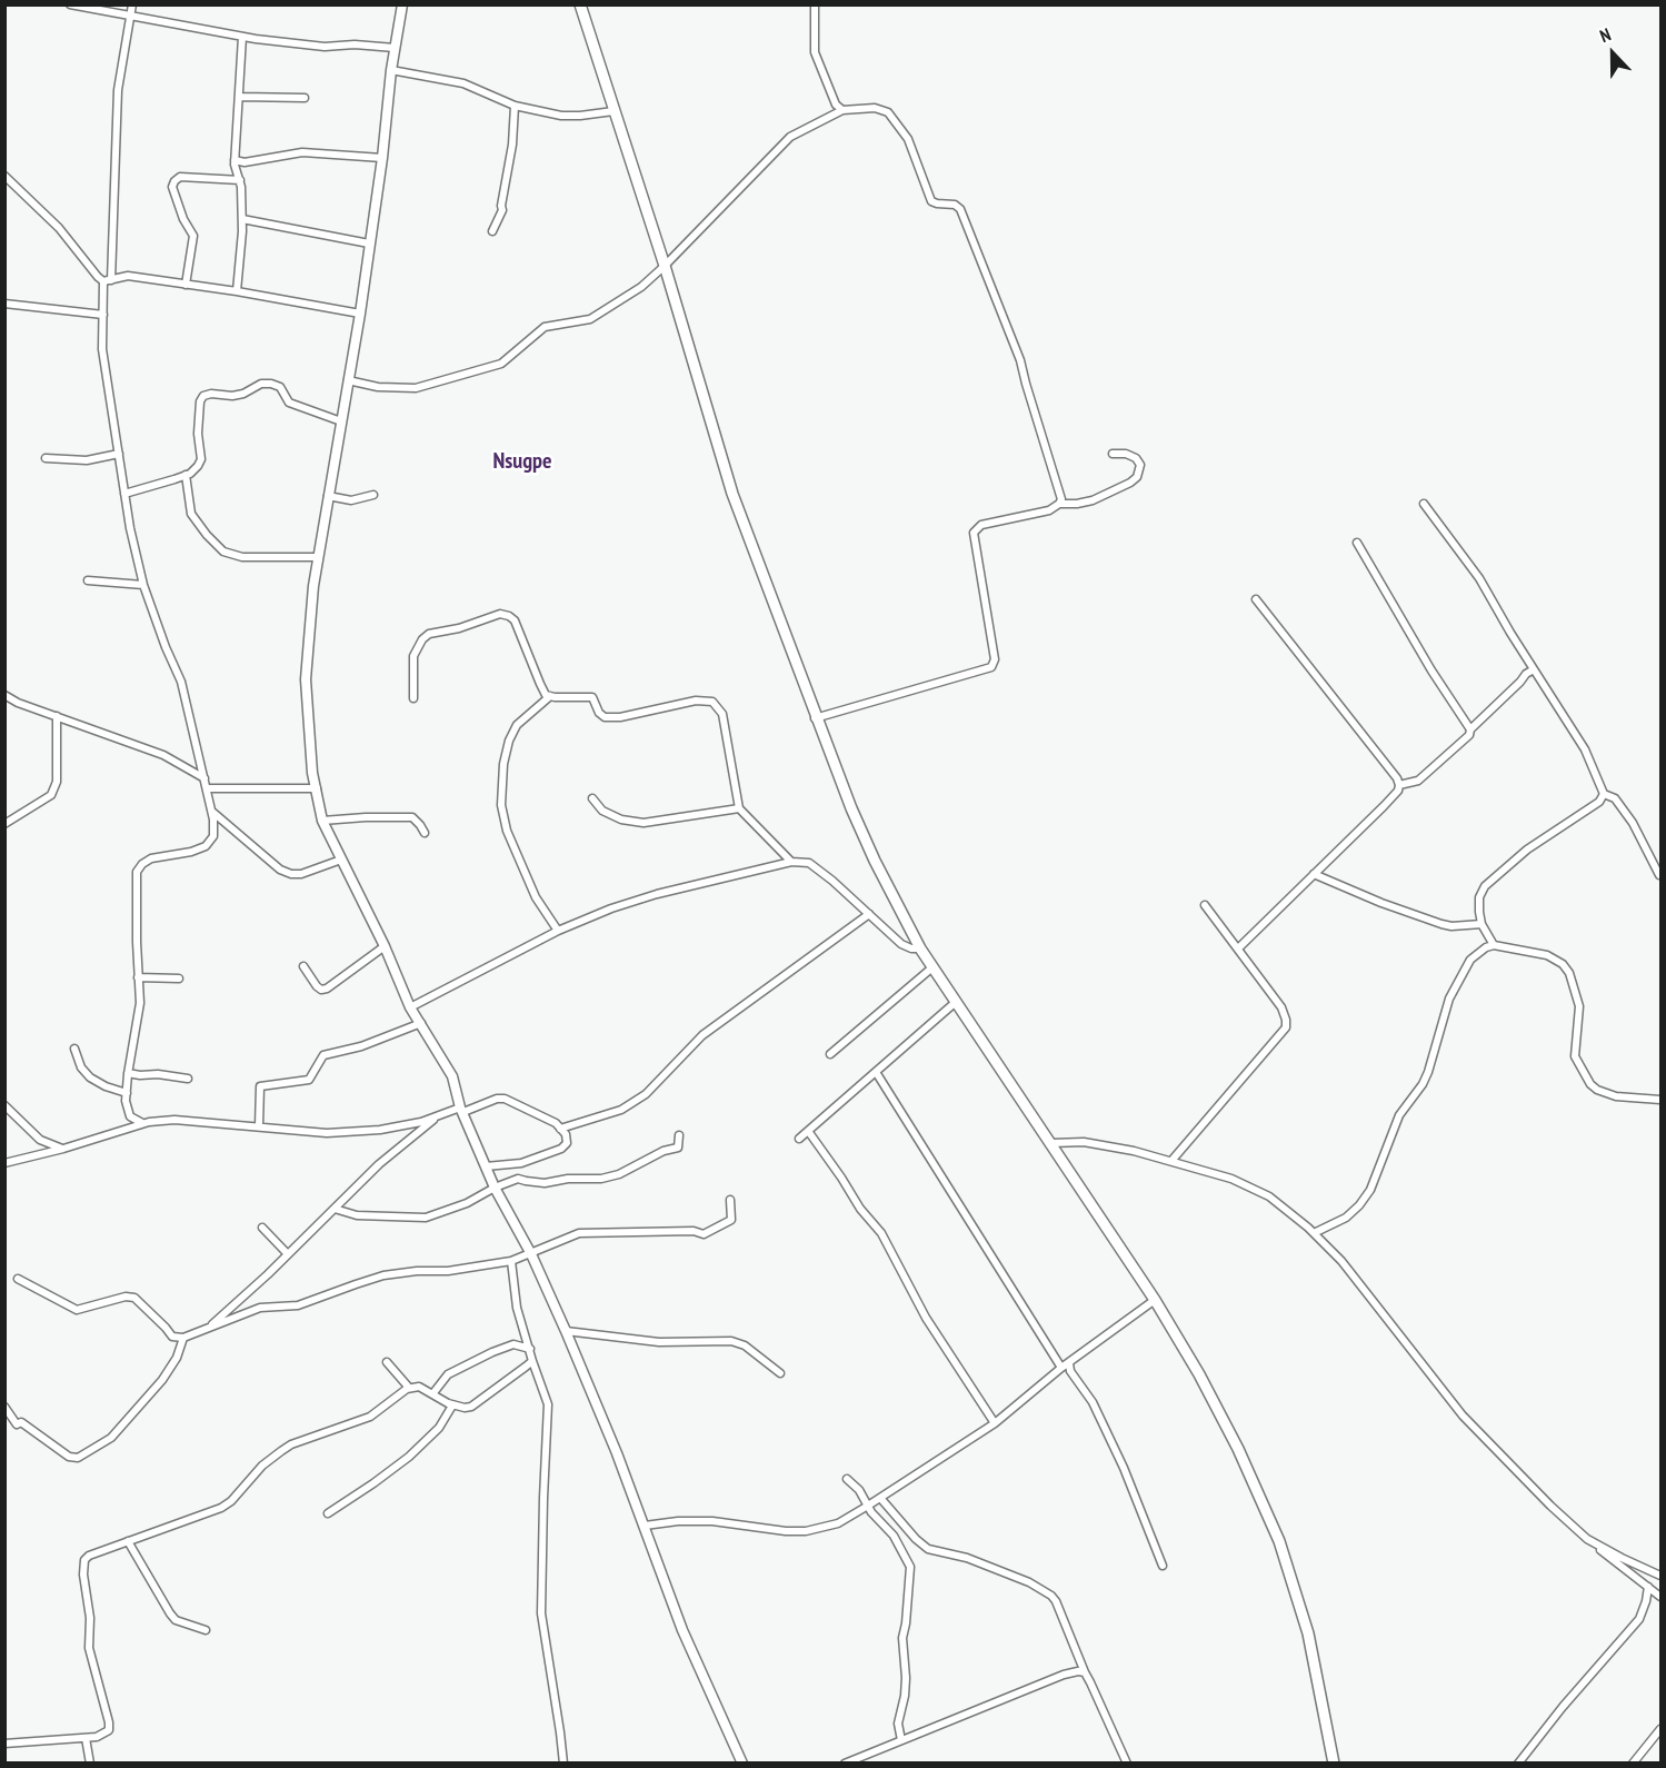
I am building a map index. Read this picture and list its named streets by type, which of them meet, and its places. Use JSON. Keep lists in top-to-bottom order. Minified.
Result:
{"districts":["Nsugpe"],"north":"top"}
